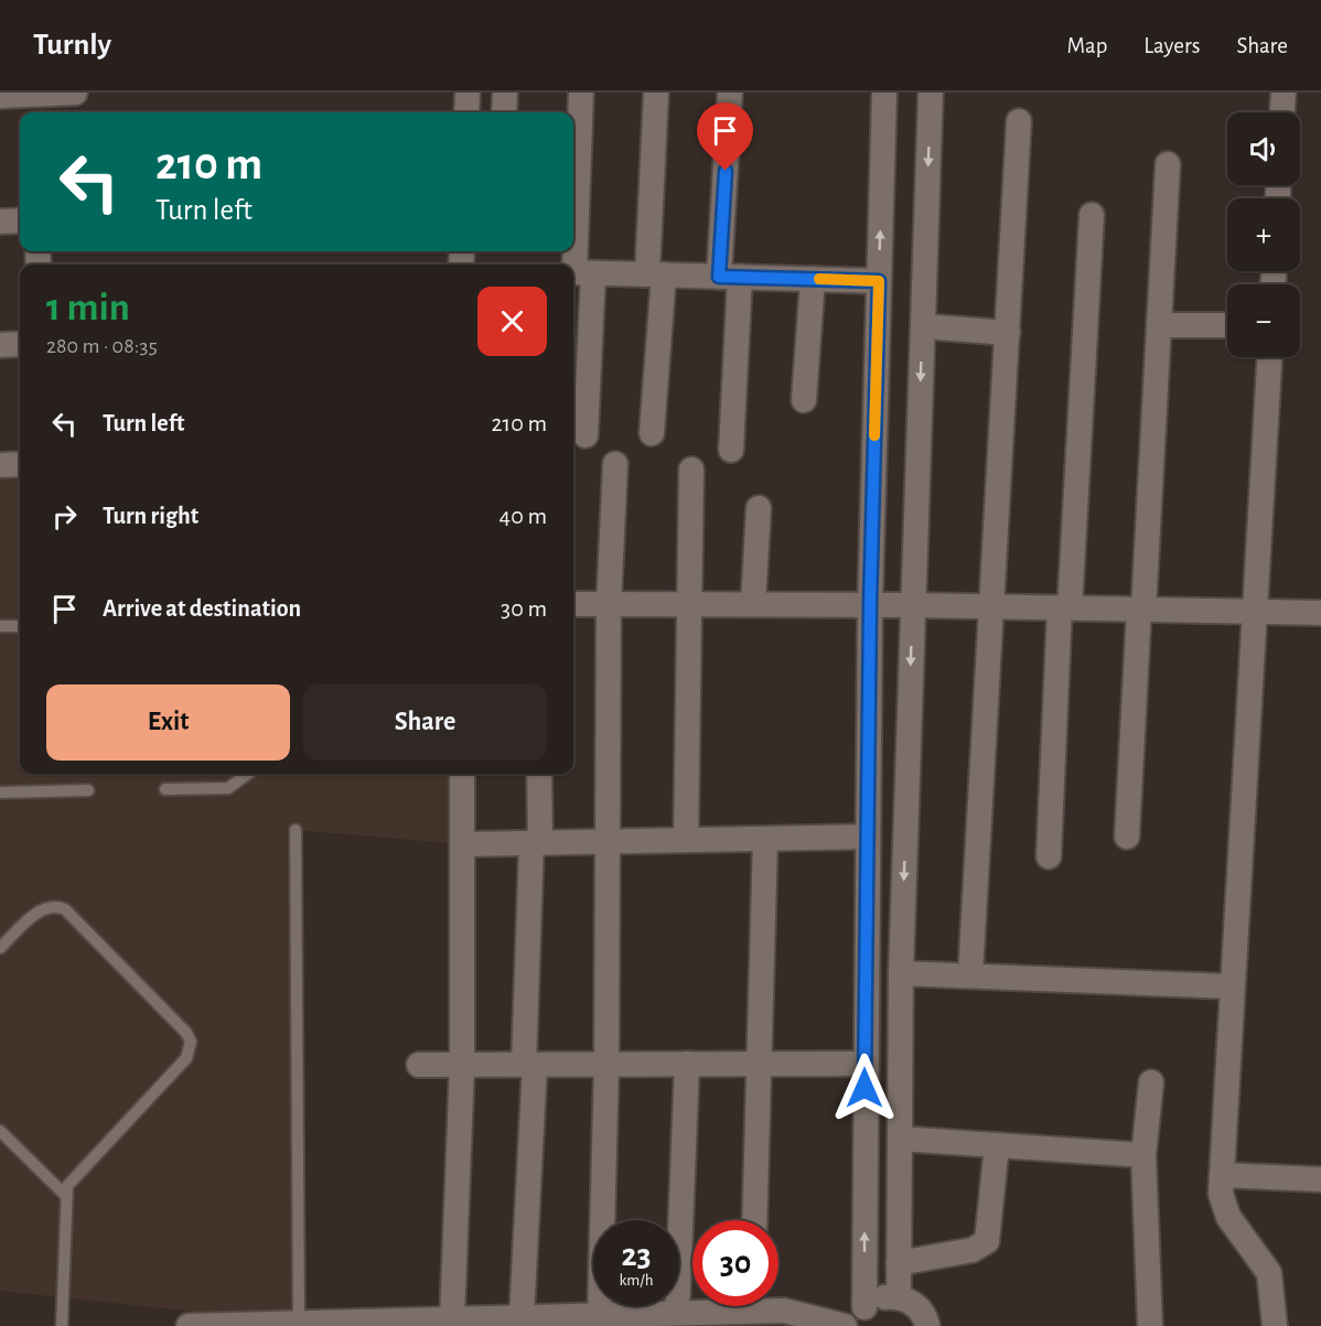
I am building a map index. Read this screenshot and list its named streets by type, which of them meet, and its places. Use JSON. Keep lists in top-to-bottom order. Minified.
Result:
{"page":{"header":"Turnly","nav":["Map","Layers","Share"],"map_buttons":["+","−"],"turn":["210 m","Turn left"],"heading":["1 min","280 m · 08:35"],"list":[{"name":"Turn left","value":"210 m"},{"name":"Turn right","value":"40 m"},{"name":"Arrive at destination","value":"30 m"}],"buttons":["Exit","Share"],"speed":"23 km/h","limit":"30"}}
